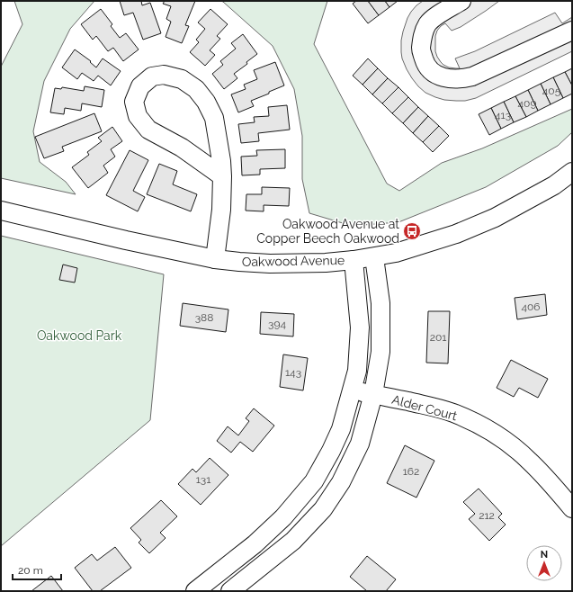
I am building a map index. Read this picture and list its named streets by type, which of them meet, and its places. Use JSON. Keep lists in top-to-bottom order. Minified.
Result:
{"streets":{"street":["Oakwood Avenue","Alder Court"]},"parks":["Oakwood Park"],"places":{"bus stop":["Oakwood Avenue at Copper Beech Oakwood"]},"house_numbers":["405","409","413","406","388","394","201","143","162","131","212"],"scale_bar":"20 m","north":"top"}
